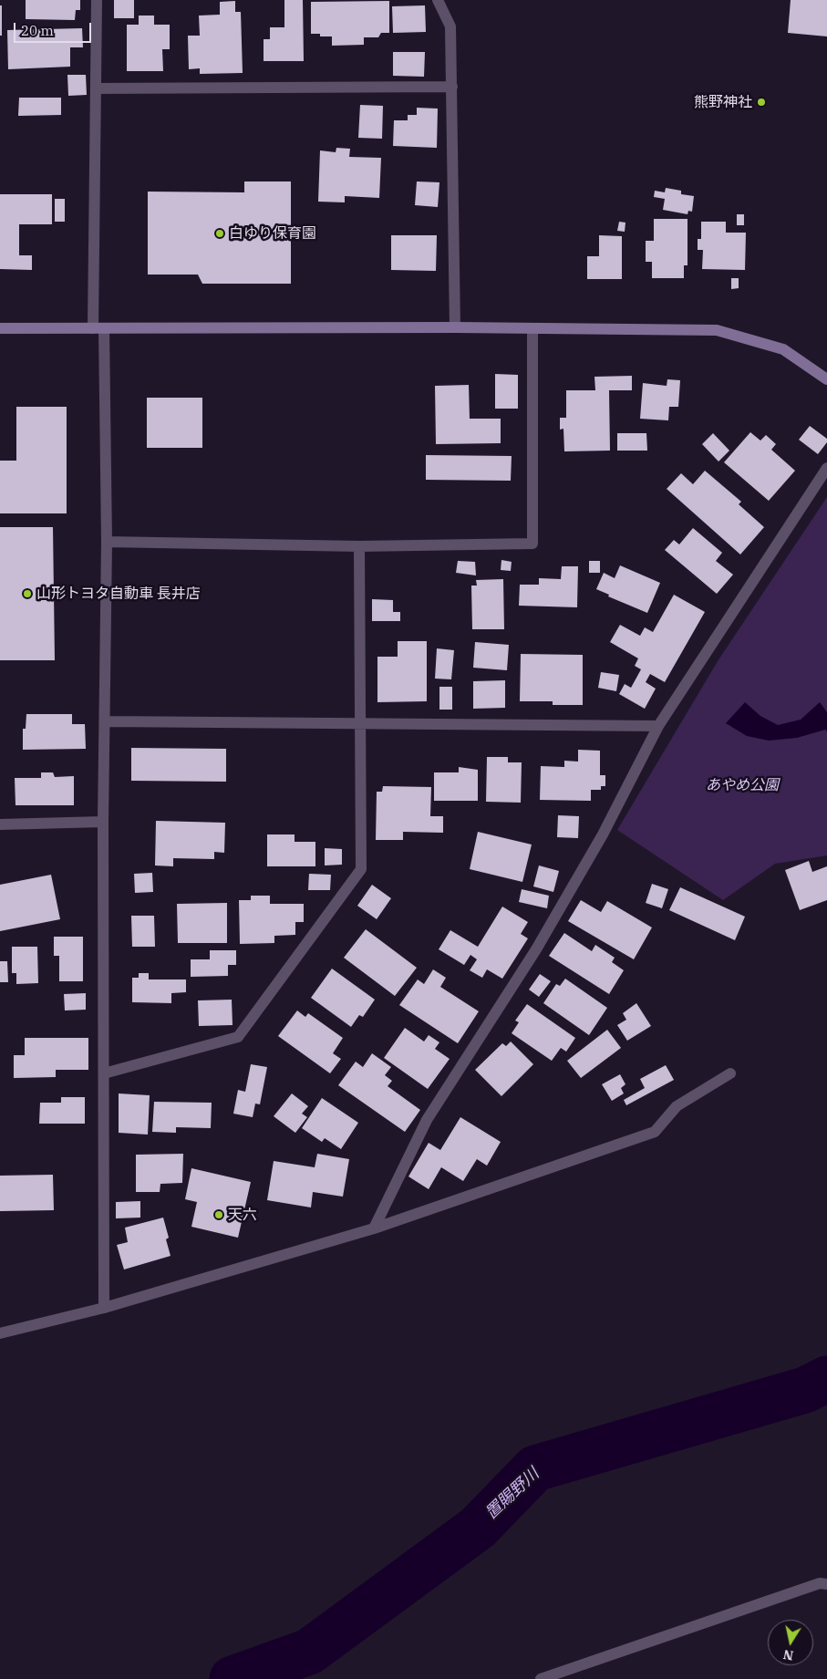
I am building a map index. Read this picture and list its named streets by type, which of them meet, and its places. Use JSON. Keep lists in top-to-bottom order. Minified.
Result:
{"water":["置賜野川"],"parks":["あやめ公園"],"places":["熊野神社","白ゆり保育園","山形トヨタ自動車 長井店","天六"],"scale_bar":"20 m","north":"bottom"}
